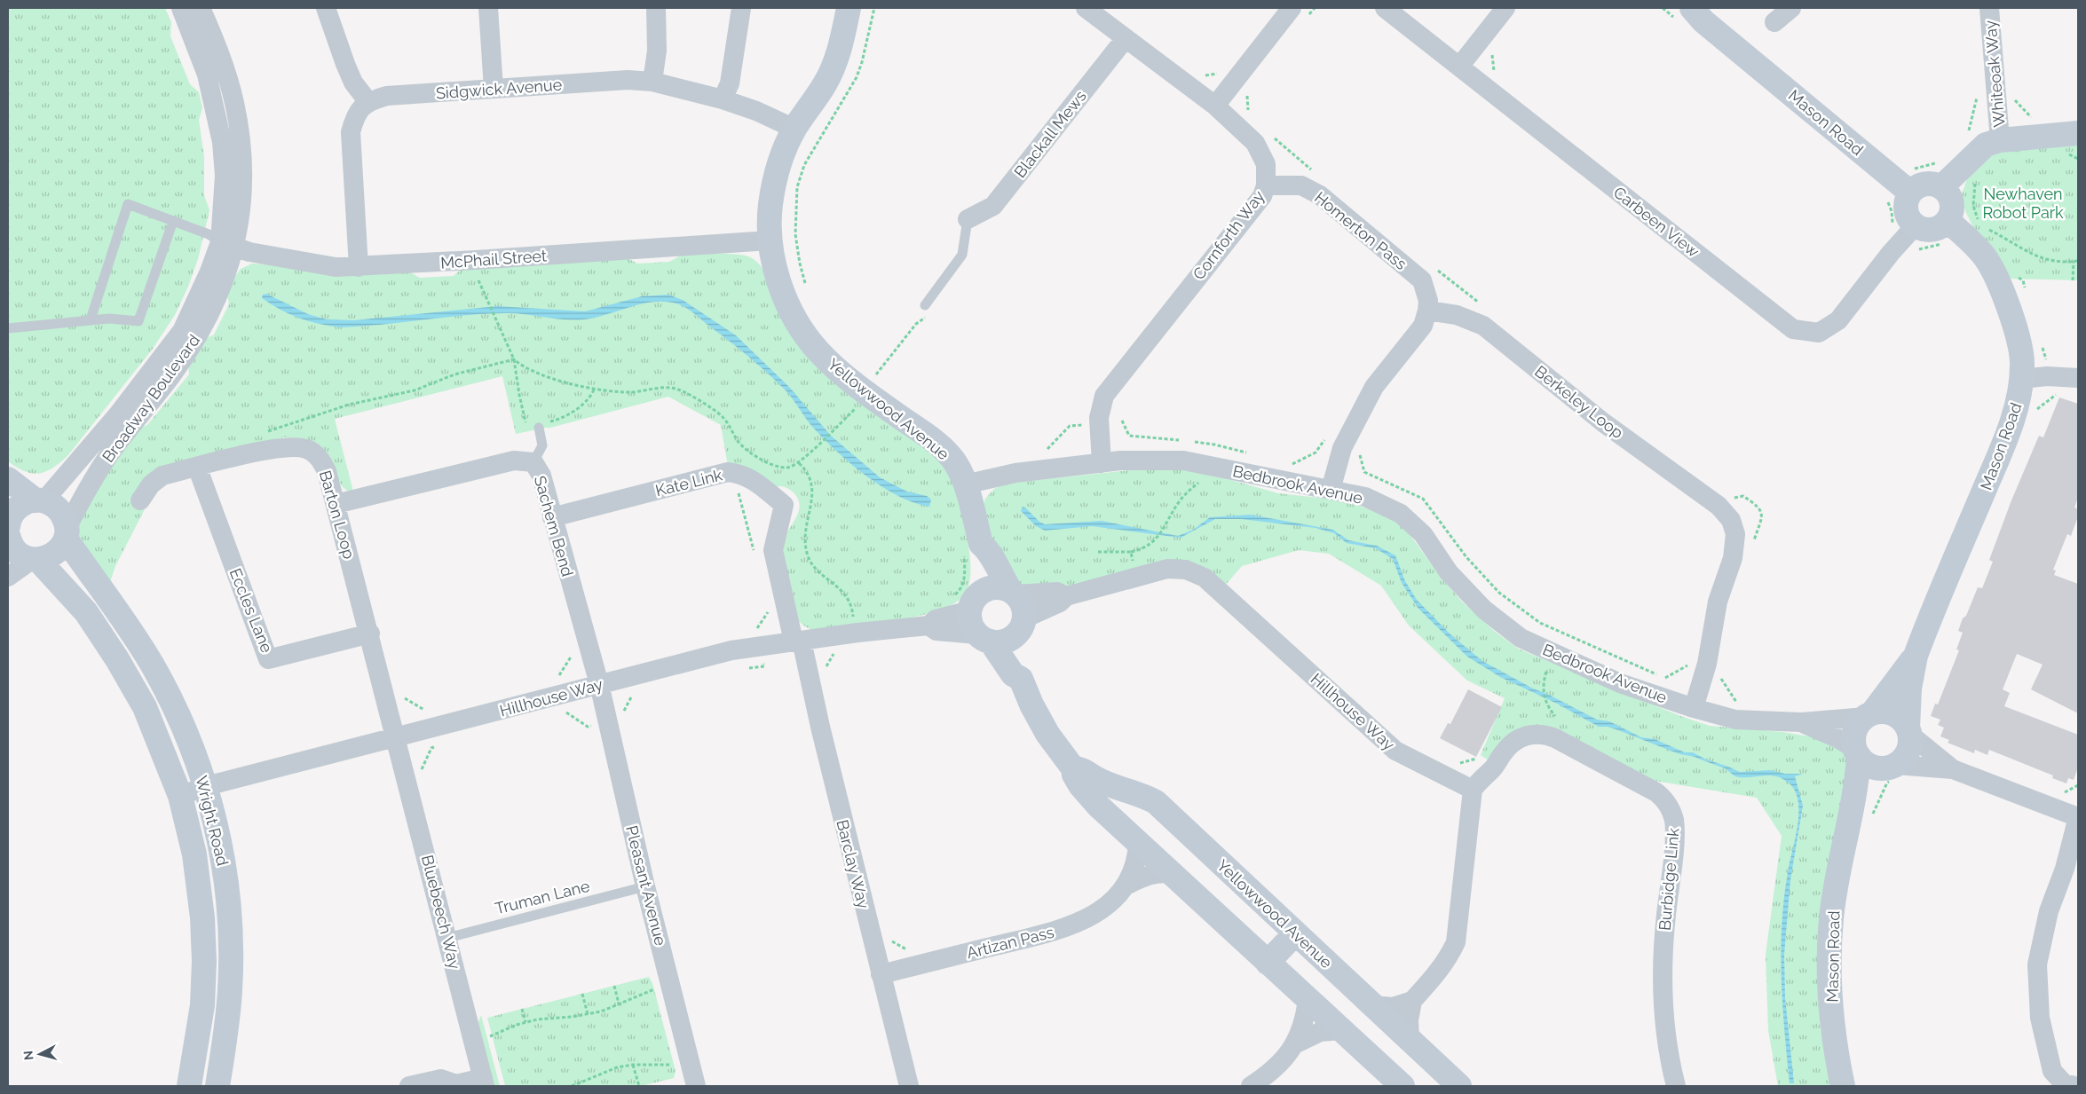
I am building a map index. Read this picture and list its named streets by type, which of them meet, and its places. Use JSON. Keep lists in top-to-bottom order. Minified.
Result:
{"streets":{"street":["Whiteoak Way","Sidgwick Avenue","Mason Road","Blackall Mews","Carbeen View","Homerton Pass","Cornforth Way","McPhail Street","Broadway Boulevard","Berkeley Loop","Yellowwood Avenue","Kate Link","Bedbrook Avenue","Barton Loop","Sachem Bend","Eccles Lane","Hillhouse Way","Wright Road","Barclay Way","Burbidge Link","Pleasant Avenue","Bluebeech Way","Artizan Pass"],"lane":["Truman Lane"]},"crossings":[["Sidgwick Avenue","Yellowwood Avenue"],["Mason Road","Carbeen View"],["Mason Road","Bedbrook Avenue"],["Blackall Mews","Cornforth Way"],["Homerton Pass","Cornforth Way"],["Homerton Pass","Berkeley Loop"],["Cornforth Way","Bedbrook Avenue"],["McPhail Street","Broadway Boulevard"],["McPhail Street","Yellowwood Avenue"],["Broadway Boulevard","Wright Road"],["Berkeley Loop","Bedbrook Avenue"],["Yellowwood Avenue","Bedbrook Avenue"],["Yellowwood Avenue","Hillhouse Way"],["Kate Link","Sachem Bend"],["Kate Link","Hillhouse Way"],["Kate Link","Barclay Way"],["Barton Loop","Sachem Bend"],["Barton Loop","Eccles Lane"],["Barton Loop","Hillhouse Way"],["Barton Loop","Bluebeech Way"],["Sachem Bend","Hillhouse Way"],["Sachem Bend","Pleasant Avenue"],["Hillhouse Way","Wright Road"],["Hillhouse Way","Barclay Way"],["Hillhouse Way","Burbidge Link"],["Hillhouse Way","Pleasant Avenue"],["Hillhouse Way","Bluebeech Way"],["Barclay Way","Artizan Pass"],["Pleasant Avenue","Truman Lane"],["Truman Lane","Bluebeech Way"]],"parks":["Newhaven Robot Park"],"north":"left"}
